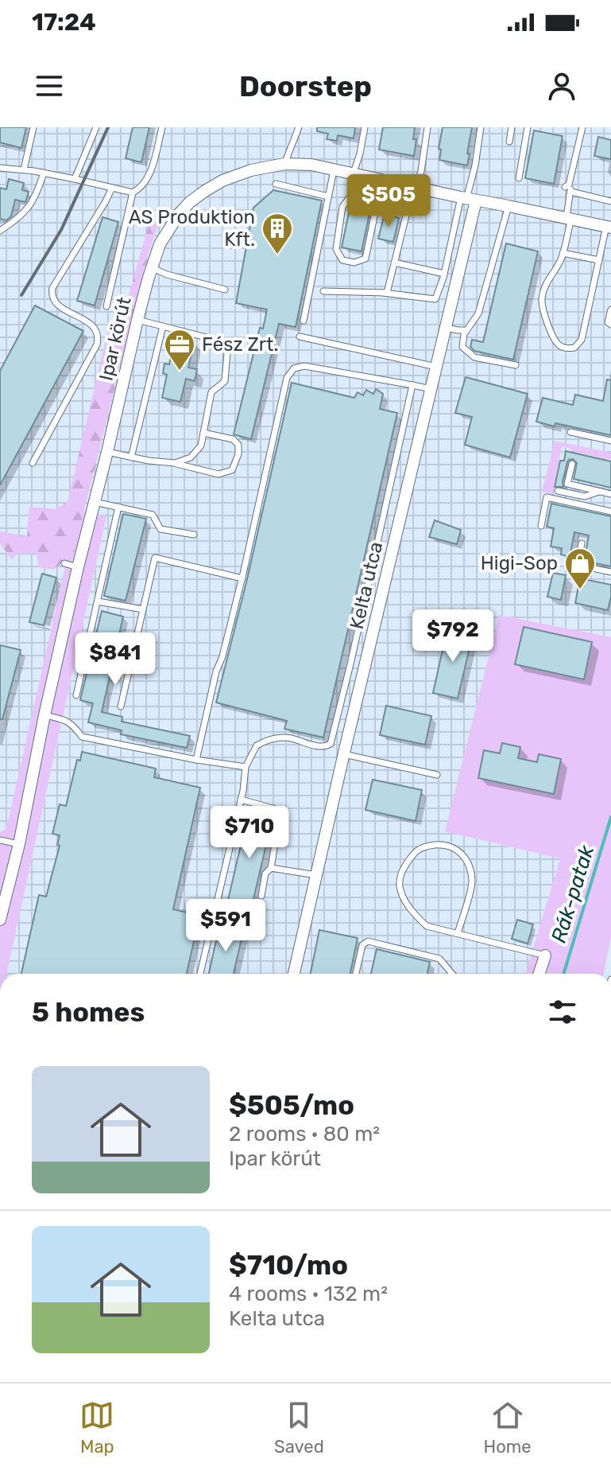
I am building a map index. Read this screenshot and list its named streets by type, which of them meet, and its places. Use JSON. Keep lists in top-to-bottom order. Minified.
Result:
{"streets":{"street":["Ipar körút","Kelta utca"]},"crossings":[["Ipar körút","Kelta utca"]],"water":["Rák-patak"],"places":{"building":["AS Produktion Kft."],"office":["Fész Zrt."],"shop":["Higi-Sop"]},"page":{"status":"17:24","header":"Doorstep","price":["$505","$792","$841","$710","$591"],"heading":"5 homes","list":[{"name":"$505/mo","note":"2 rooms · 80 m² · Ipar körút"},{"name":"$710/mo","note":"4 rooms · 132 m² · Kelta utca"}],"tabs":["Map","Saved","Home"]}}
